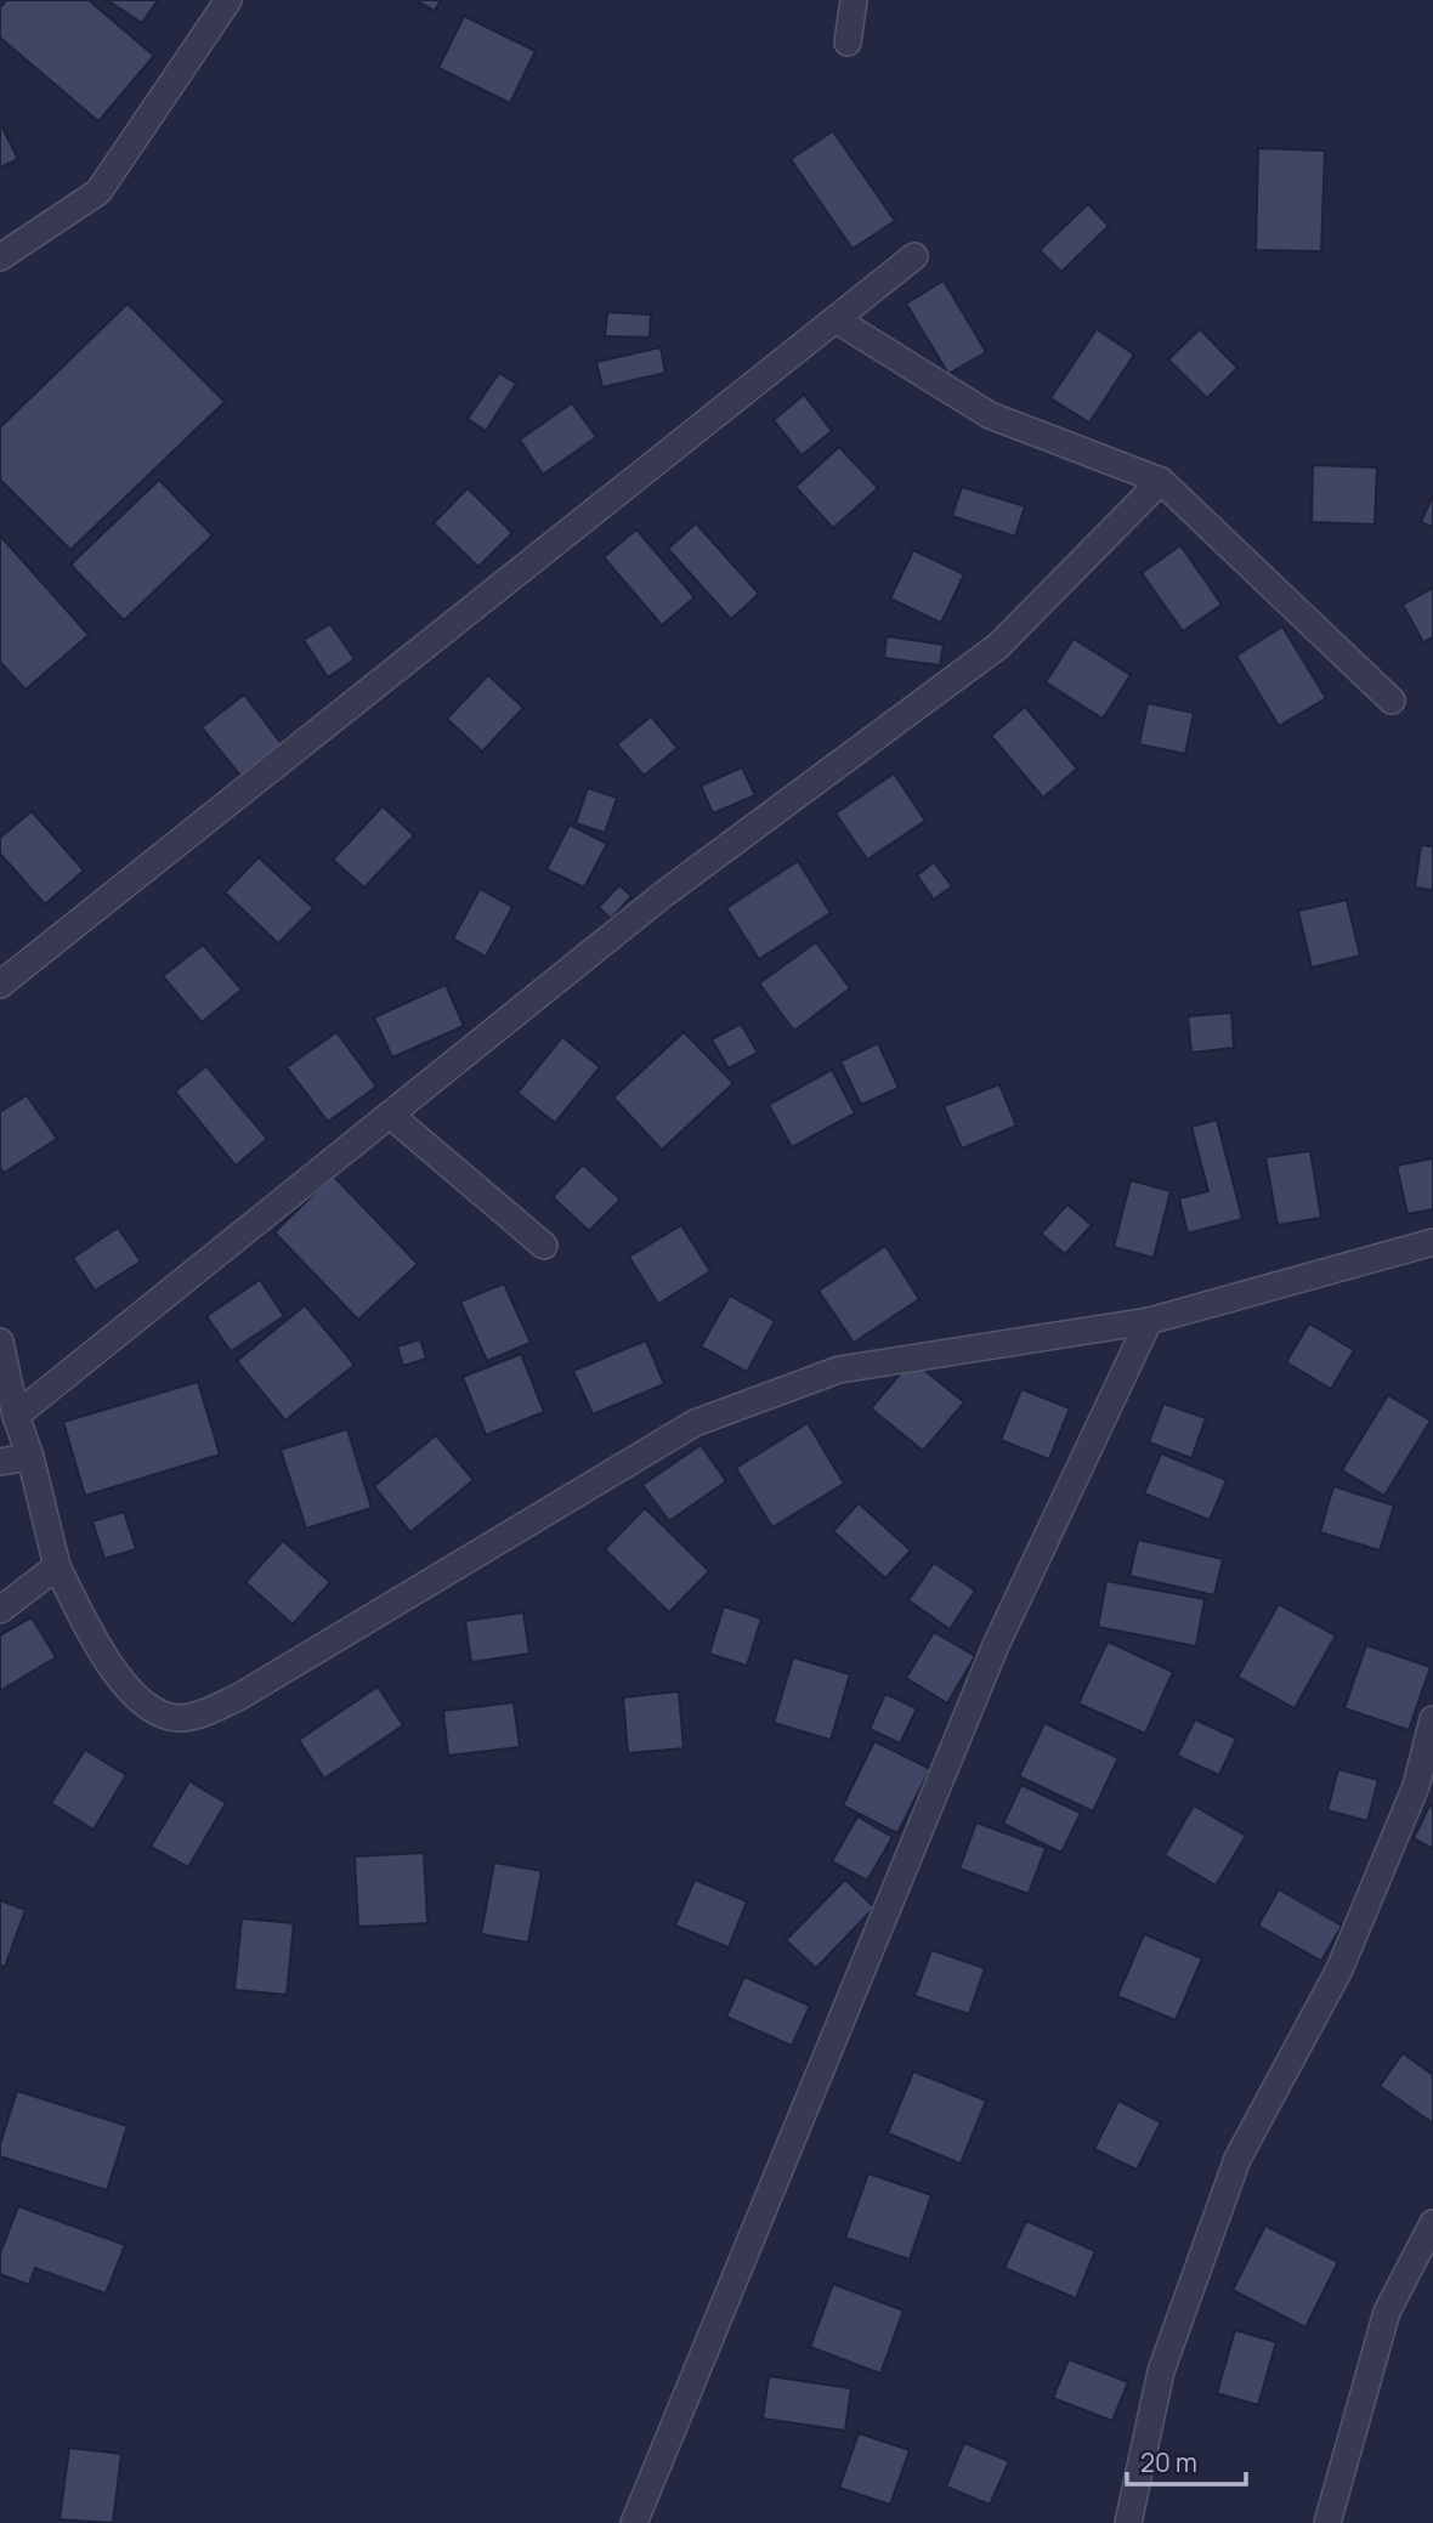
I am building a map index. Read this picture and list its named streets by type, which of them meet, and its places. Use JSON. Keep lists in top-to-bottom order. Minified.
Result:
{"scale_bar":"20 m"}
